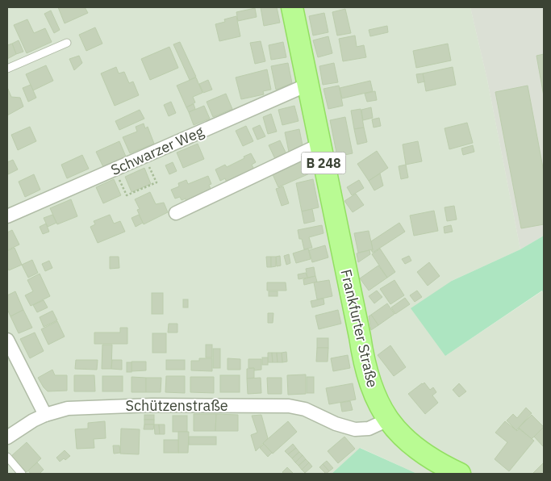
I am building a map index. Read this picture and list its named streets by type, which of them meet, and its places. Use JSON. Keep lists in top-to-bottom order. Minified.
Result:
{"streets":{"main road":["B 248","Frankfurter Straße"],"street":["Schwarzer Weg","Schützenstraße"]},"crossings":[["Schwarzer Weg","Frankfurter Straße"],["Frankfurter Straße","Schützenstraße"]]}
